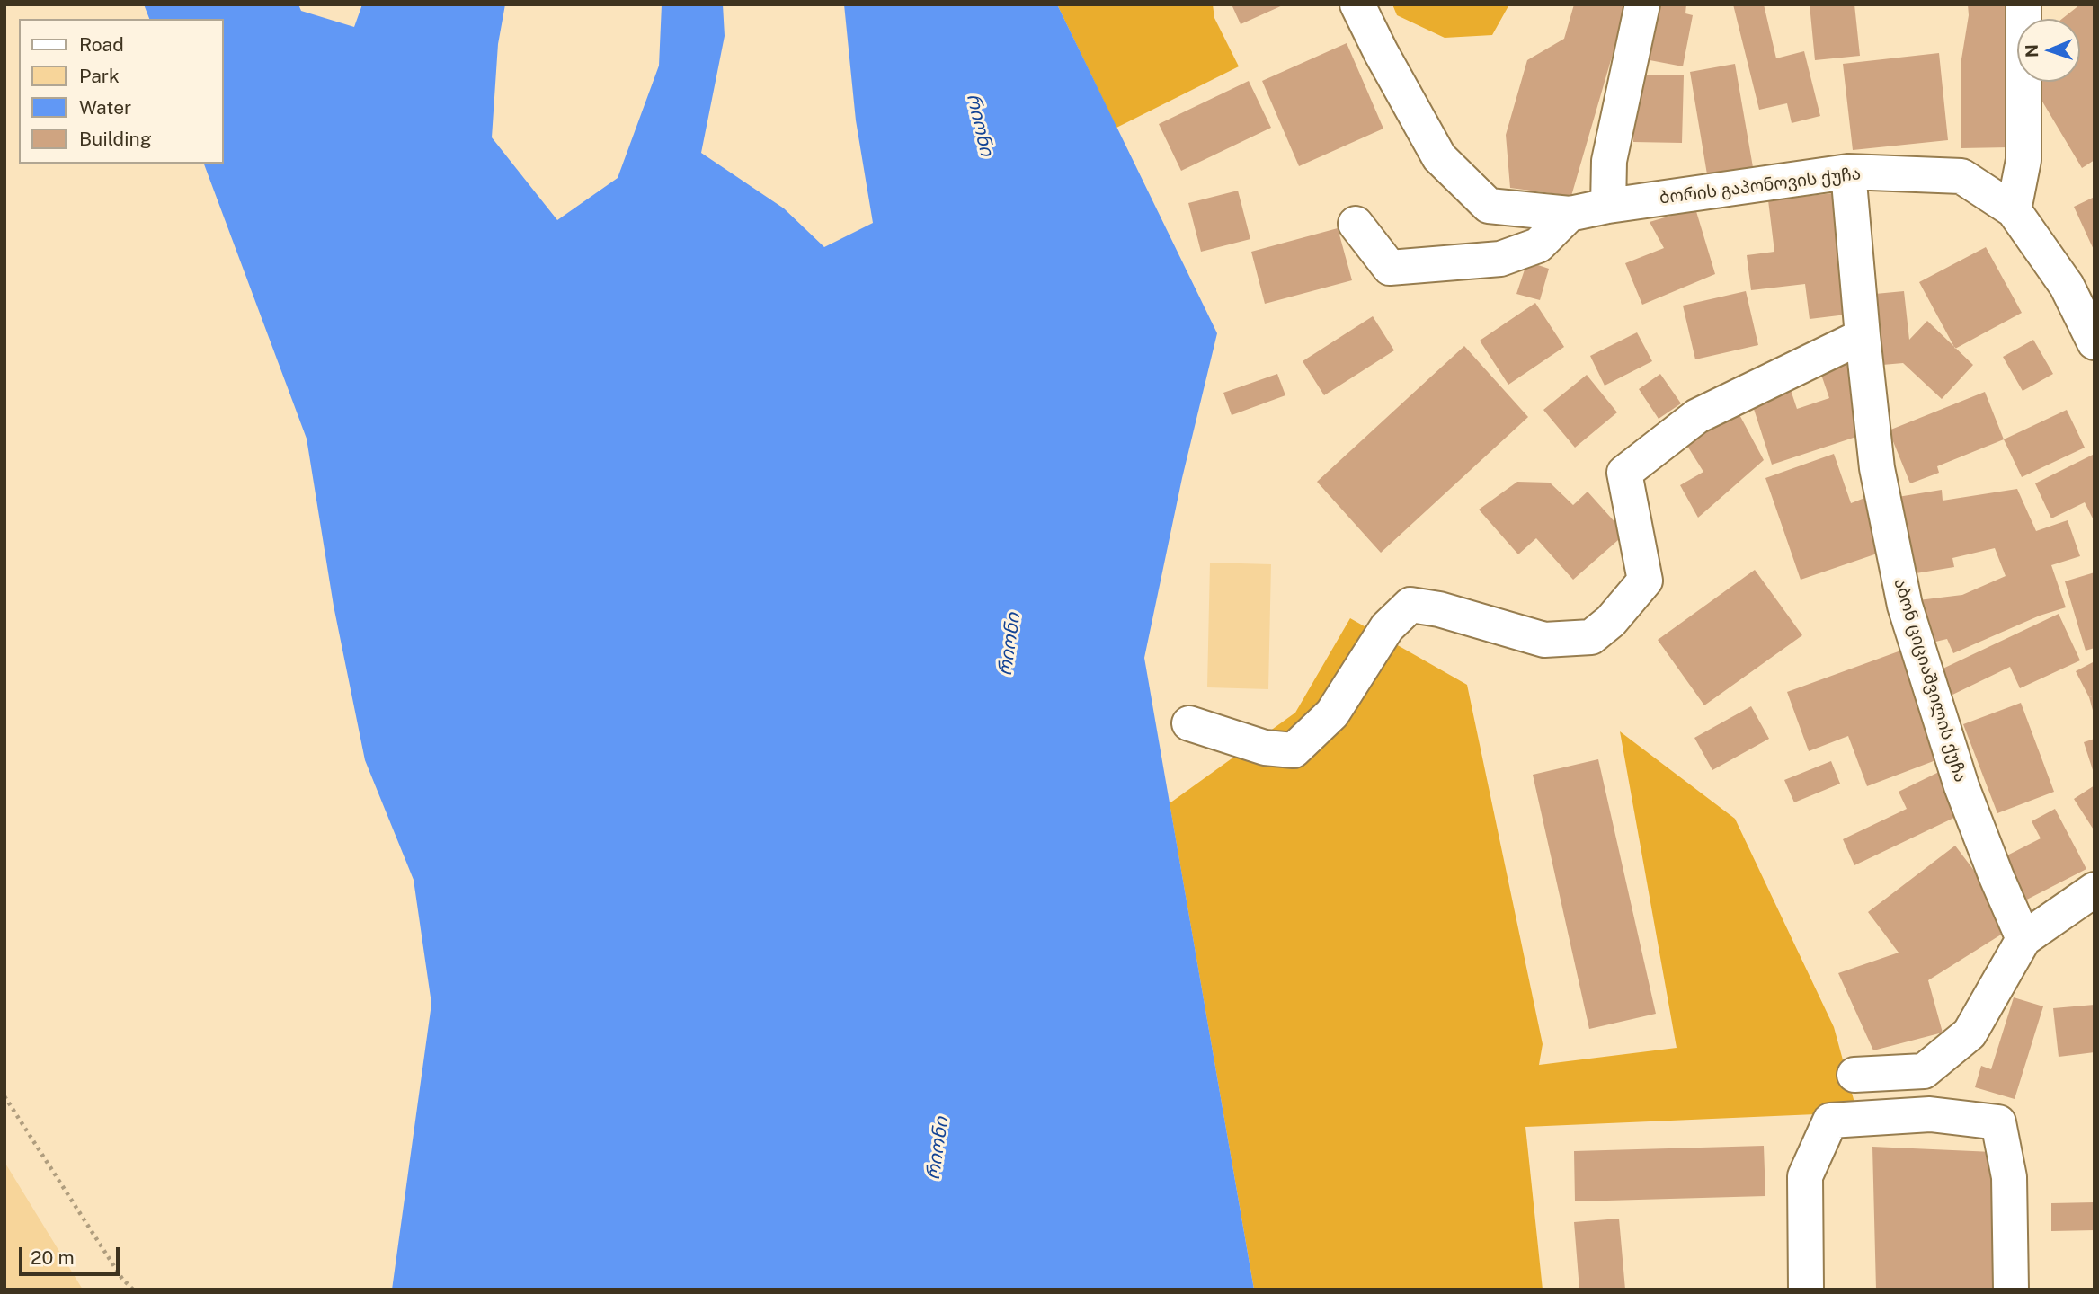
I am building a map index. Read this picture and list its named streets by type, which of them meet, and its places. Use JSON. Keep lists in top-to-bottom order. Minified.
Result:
{"streets":{"street":["ბორის გაპონოვის ქუჩა","აბონ ციციაშვილის ქუჩა"]},"crossings":[["ბორის გაპონოვის ქუჩა","აბონ ციციაშვილის ქუჩა"]],"water":["რიონი"],"legend":["Road","Park","Water","Building"],"scale_bar":"20 m","north":"left"}
